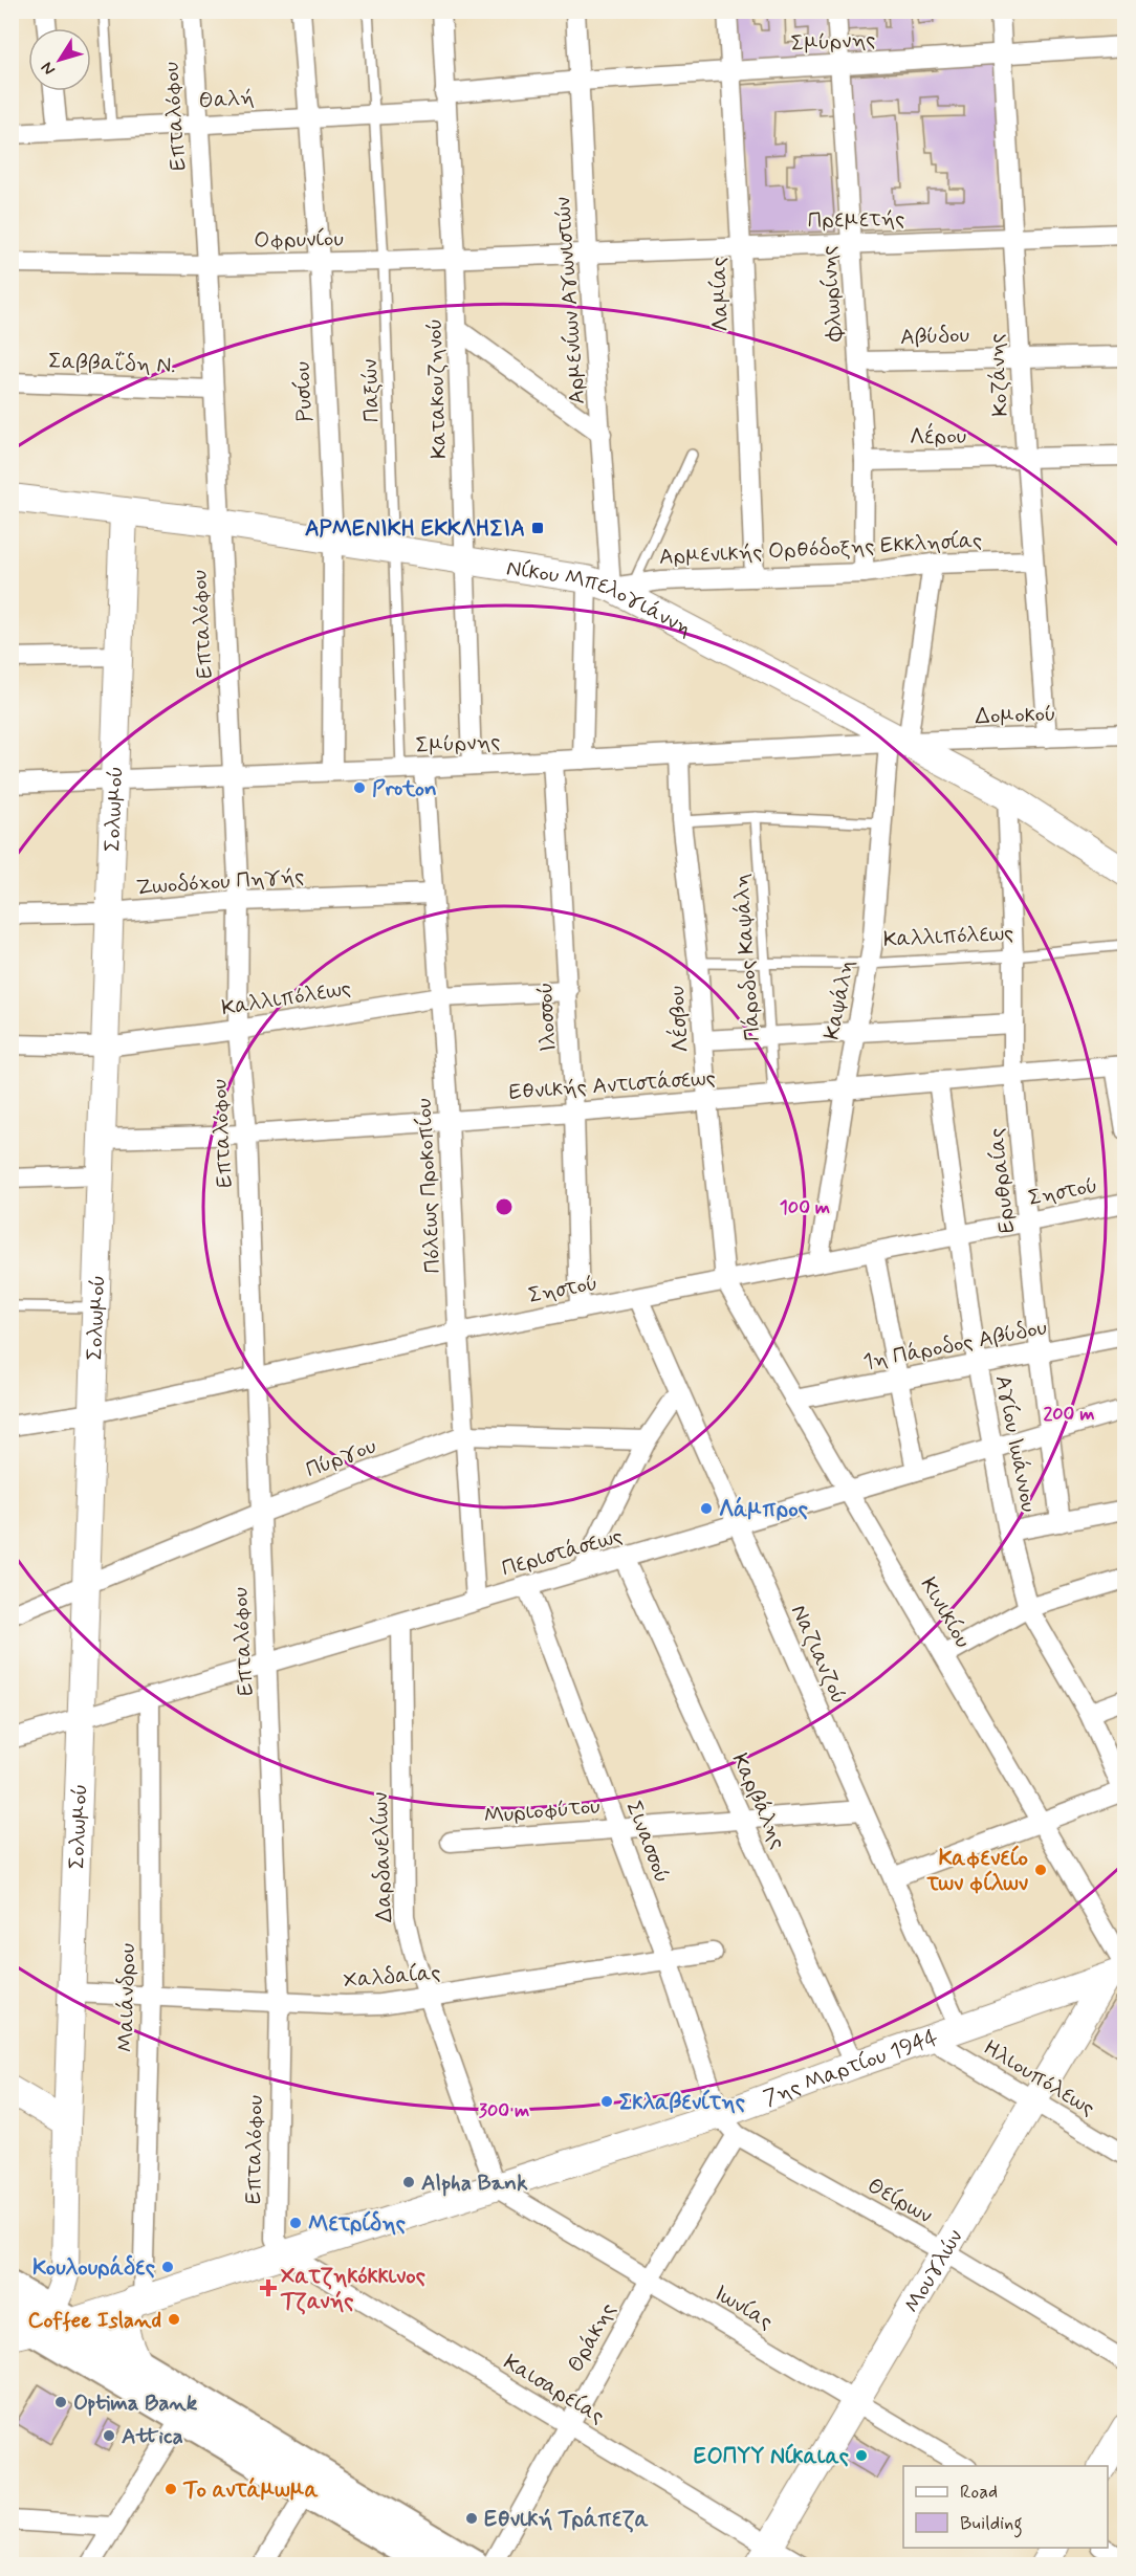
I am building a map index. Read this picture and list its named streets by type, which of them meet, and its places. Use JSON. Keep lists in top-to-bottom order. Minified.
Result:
{"streets":{"main road":["Νίκου Μπελογιάννη","Σολωμού","7ης Μαρτίου 1944","Μουγλών"],"street":["Σμύρνης","Θαλή","Επταλόφου","Πρεμετής","Οφρυνίου","Φλωρίνης","Λαμίας","Αρμενίων Αγωνιστών","Αβύδου","Σαββαΐδη Ν.","Κοζάνης","Κατακουζηνού","Ρυσίου","Λέρου","Αρμενικής Ορθόδοξης Εκκλησίας","Δομοκού","Ζωοδόχου Πηγής","Καλλιπόλεως","Καψάλη","Ιλοσσού","Λέσβου","Εθνικής Αντιστάσεως","Ερυθραίας","Πόλεως Προκοπίου","Σηστού","1η Πάροδος Αβύδου","Αγίου Ιωάννου","Πύργου","Περιστάσεως","Κινικίου","Ναζιανζού","Καρβάλης","Μυριοφύτου","Σινασσού","Δαρδανελίων","Χαλδαίας","Μαιάνδρου","Ηλιουπόλεως","Θείρων","Ιωνίας","Θράκης","Καισαρείας"],"lane":["Παξών","Πάροδος Καψάλη"]},"crossings":[["Σμύρνης","Θαλή"],["Σμύρνης","Επταλόφου"],["Σμύρνης","Φλωρίνης"],["Σμύρνης","Λαμίας"],["Σμύρνης","Αρμενίων Αγωνιστών"],["Σμύρνης","Κοζάνης"],["Σμύρνης","Κατακουζηνού"],["Σμύρνης","Παξών"],["Σμύρνης","Ρυσίου"],["Σμύρνης","Νίκου Μπελογιάννη"],["Σμύρνης","Δομοκού"],["Σμύρνης","Σολωμού"],["Σμύρνης","Καψάλη"],["Σμύρνης","Ιλοσσού"],["Σμύρνης","Λέσβου"],["Σμύρνης","Πόλεως Προκοπίου"],["Θαλή","Επταλόφου"],["Θαλή","Αρμενίων Αγωνιστών"],["Θαλή","Κατακουζηνού"],["Θαλή","Παξών"],["Θαλή","Ρυσίου"],["Επταλόφου","Οφρυνίου"],["Επταλόφου","Σαββαΐδη Ν."],["Επταλόφου","Νίκου Μπελογιάννη"],["Επταλόφου","Ζωοδόχου Πηγής"],["Επταλόφου","Καλλιπόλεως"],["Επταλόφου","Εθνικής Αντιστάσεως"],["Επταλόφου","Σηστού"],["Επταλόφου","Πύργου"],["Επταλόφου","Περιστάσεως"],["Επταλόφου","Χαλδαίας"],["Επταλόφου","7ης Μαρτίου 1944"],["Επταλόφου","Καισαρείας"],["Πρεμετής","Οφρυνίου"],["Πρεμετής","Φλωρίνης"],["Πρεμετής","Λαμίας"],["Πρεμετής","Αρμενίων Αγωνιστών"],["Πρεμετής","Κοζάνης"],["Οφρυνίου","Αρμενίων Αγωνιστών"],["Οφρυνίου","Κατακουζηνού"],["Οφρυνίου","Παξών"],["Οφρυνίου","Ρυσίου"],["Φλωρίνης","Αβύδου"],["Φλωρίνης","Λέρου"],["Φλωρίνης","Αρμενικής Ορθόδοξης Εκκλησίας"],["Λαμίας","Αρμενικής Ορθόδοξης Εκκλησίας"],["Αρμενίων Αγωνιστών","Αρμενικής Ορθόδοξης Εκκλησίας"],["Αρμενίων Αγωνιστών","Νίκου Μπελογιάννη"],["Αβύδου","Κοζάνης"],["Κοζάνης","Λέρου"],["Κοζάνης","Αρμενικής Ορθόδοξης Εκκλησίας"],["Κοζάνης","Δομοκού"],["Κατακουζηνού","Νίκου Μπελογιάννη"],["Παξών","Νίκου Μπελογιάννη"],["Ρυσίου","Νίκου Μπελογιάννη"],["Αρμενικής Ορθόδοξης Εκκλησίας","Νίκου Μπελογιάννη"],["Αρμενικής Ορθόδοξης Εκκλησίας","Καψάλη"],["Νίκου Μπελογιάννη","Δομοκού"],["Νίκου Μπελογιάννη","Σολωμού"],["Νίκου Μπελογιάννη","Καψάλη"],["Νίκου Μπελογιάννη","Ερυθραίας"],["Δομοκού","Καψάλη"],["Σολωμού","Ζωοδόχου Πηγής"],["Σολωμού","Καλλιπόλεως"],["Σολωμού","Εθνικής Αντιστάσεως"],["Σολωμού","Σηστού"],["Σολωμού","Πύργου"],["Σολωμού","Περιστάσεως"],["Σολωμού","Χαλδαίας"],["Σολωμού","7ης Μαρτίου 1944"],["Ζωοδόχου Πηγής","Πόλεως Προκοπίου"],["Καλλιπόλεως","Πάροδος Καψάλη"],["Καλλιπόλεως","Καψάλη"],["Καλλιπόλεως","Ιλοσσού"],["Καλλιπόλεως","Λέσβου"],["Καλλιπόλεως","Ερυθραίας"],["Καλλιπόλεως","Πόλεως Προκοπίου"],["Πάροδος Καψάλη","Εθνικής Αντιστάσεως"],["Καψάλη","Εθνικής Αντιστάσεως"],["Καψάλη","Σηστού"],["Ιλοσσού","Εθνικής Αντιστάσεως"],["Ιλοσσού","Σηστού"],["Λέσβου","Εθνικής Αντιστάσεως"],["Λέσβου","Σηστού"],["Λέσβου","Κινικίου"],["Εθνικής Αντιστάσεως","Ερυθραίας"],["Εθνικής Αντιστάσεως","Πόλεως Προκοπίου"],["Εθνικής Αντιστάσεως","Αγίου Ιωάννου"],["Ερυθραίας","Σηστού"],["Ερυθραίας","1η Πάροδος Αβύδου"],["Ερυθραίας","Περιστάσεως"],["Πόλεως Προκοπίου","Σηστού"],["Πόλεως Προκοπίου","Πύργου"],["Πόλεως Προκοπίου","Περιστάσεως"],["Σηστού","Αγίου Ιωάννου"],["Σηστού","Κινικίου"],["Σηστού","Ναζιανζού"],["1η Πάροδος Αβύδου","Αγίου Ιωάννου"],["1η Πάροδος Αβύδου","Κινικίου"],["Αγίου Ιωάννου","Περιστάσεως"],["Περιστάσεως","Κινικίου"],["Περιστάσεως","Ναζιανζού"],["Περιστάσεως","Καρβάλης"],["Περιστάσεως","Σινασσού"],["Περιστάσεως","Δαρδανελίων"],["Περιστάσεως","Μαιάνδρου"],["Κινικίου","7ης Μαρτίου 1944"],["Κινικίου","Μουγλών"],["Ναζιανζού","Μυριοφύτου"],["Ναζιανζού","7ης Μαρτίου 1944"],["Καρβάλης","Μυριοφύτου"],["Καρβάλης","7ης Μαρτίου 1944"],["Μυριοφύτου","Σινασσού"],["Σινασσού","Χαλδαίας"],["Σινασσού","7ης Μαρτίου 1944"],["Σινασσού","Θείρων"],["Σινασσού","Θράκης"],["Δαρδανελίων","Χαλδαίας"],["Δαρδανελίων","7ης Μαρτίου 1944"],["Δαρδανελίων","Ιωνίας"],["Χαλδαίας","Μαιάνδρου"],["Μαιάνδρου","7ης Μαρτίου 1944"],["7ης Μαρτίου 1944","Ηλιουπόλεως"],["7ης Μαρτίου 1944","Θείρων"],["7ης Μαρτίου 1944","Μουγλών"],["7ης Μαρτίου 1944","Ιωνίας"],["7ης Μαρτίου 1944","Θράκης"],["7ης Μαρτίου 1944","Καισαρείας"],["Ηλιουπόλεως","Μουγλών"],["Θείρων","Μουγλών"],["Θείρων","Θράκης"],["Μουγλών","Ιωνίας"],["Μουγλών","Καισαρείας"],["Ιωνίας","Θράκης"],["Θράκης","Καισαρείας"]],"places":{"transit":["ΑΡΜΕΝΙΚΗ ΕΚΚΛΗΣΙΑ"],"other":["Proton","Λάμπρος","Καφενείο των φίλων","Σκλαβενίτης","Alpha Bank","Μετρίδης","Κουλουράδες","Coffee Island","Optima Bank","Attica","ΕΟΠΥΥ Νίκαιας","Το αντάμωμα","Εθνική Τράπεζα"],"health":["Χατζηκόκκινος Τζανής"]},"legend":["Road","Building"],"north":"bottom left","rings":["100 m","200 m","300 m"]}
